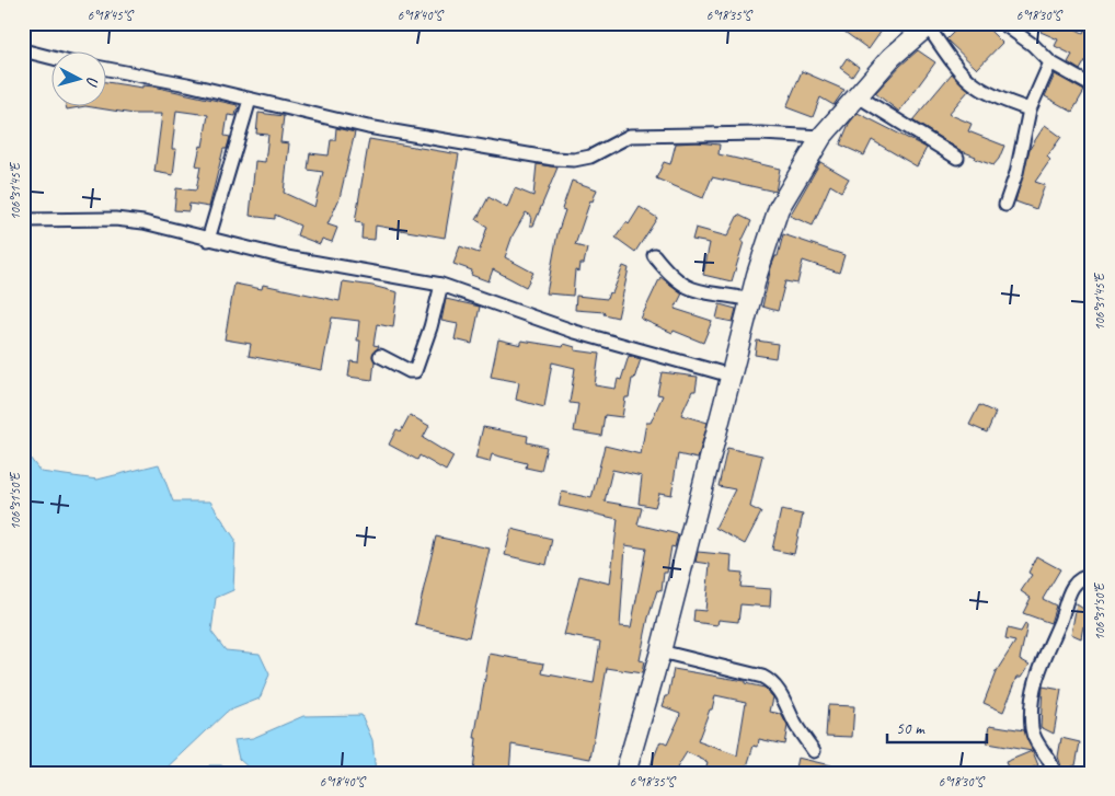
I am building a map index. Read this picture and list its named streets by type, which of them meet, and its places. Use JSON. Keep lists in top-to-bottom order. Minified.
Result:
{"scale_bar":"50 m","north":"right","coordinates":["6°18'45\"S","6°18'40\"S","6°18'35\"S","6°18'30\"S","106°31'45\"E","106°31'50\"E"]}
